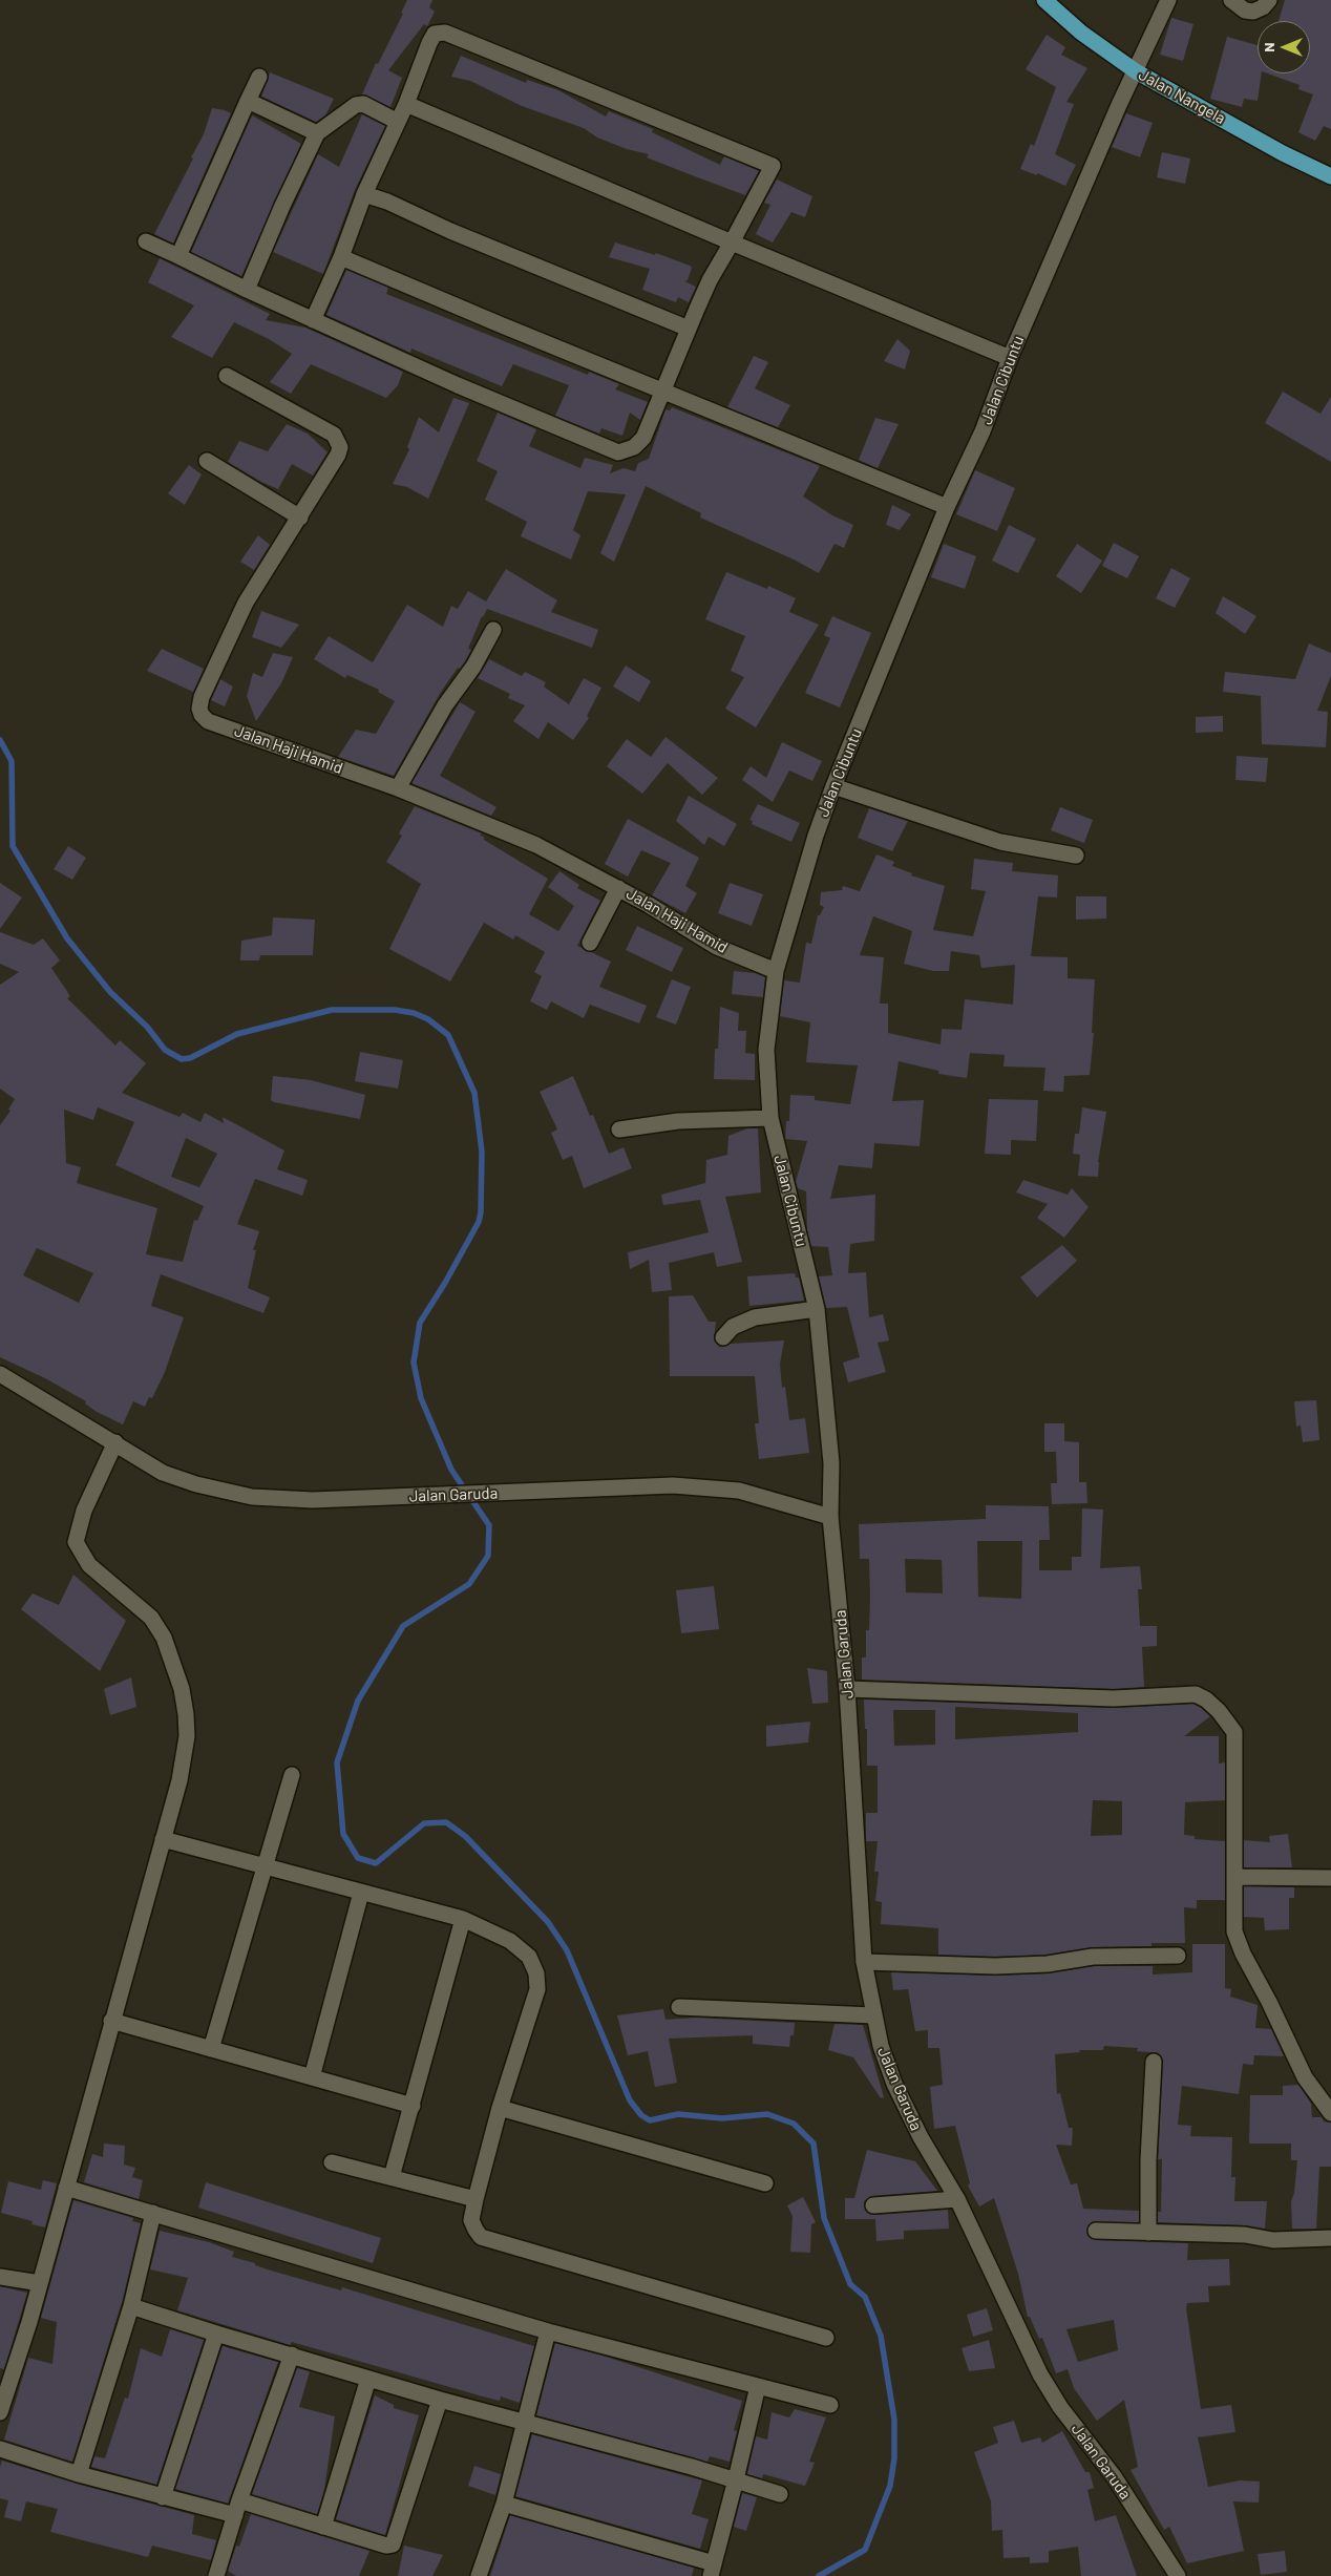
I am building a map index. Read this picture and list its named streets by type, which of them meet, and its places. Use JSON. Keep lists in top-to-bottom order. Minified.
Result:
{"streets":{"main road":["Jalan Nangela"],"street":["Jalan Cibuntu","Jalan Haji Hamid","Jalan Garuda"]},"crossings":[["Jalan Nangela","Jalan Cibuntu"],["Jalan Cibuntu","Jalan Haji Hamid"],["Jalan Cibuntu","Jalan Garuda"]],"north":"left"}
